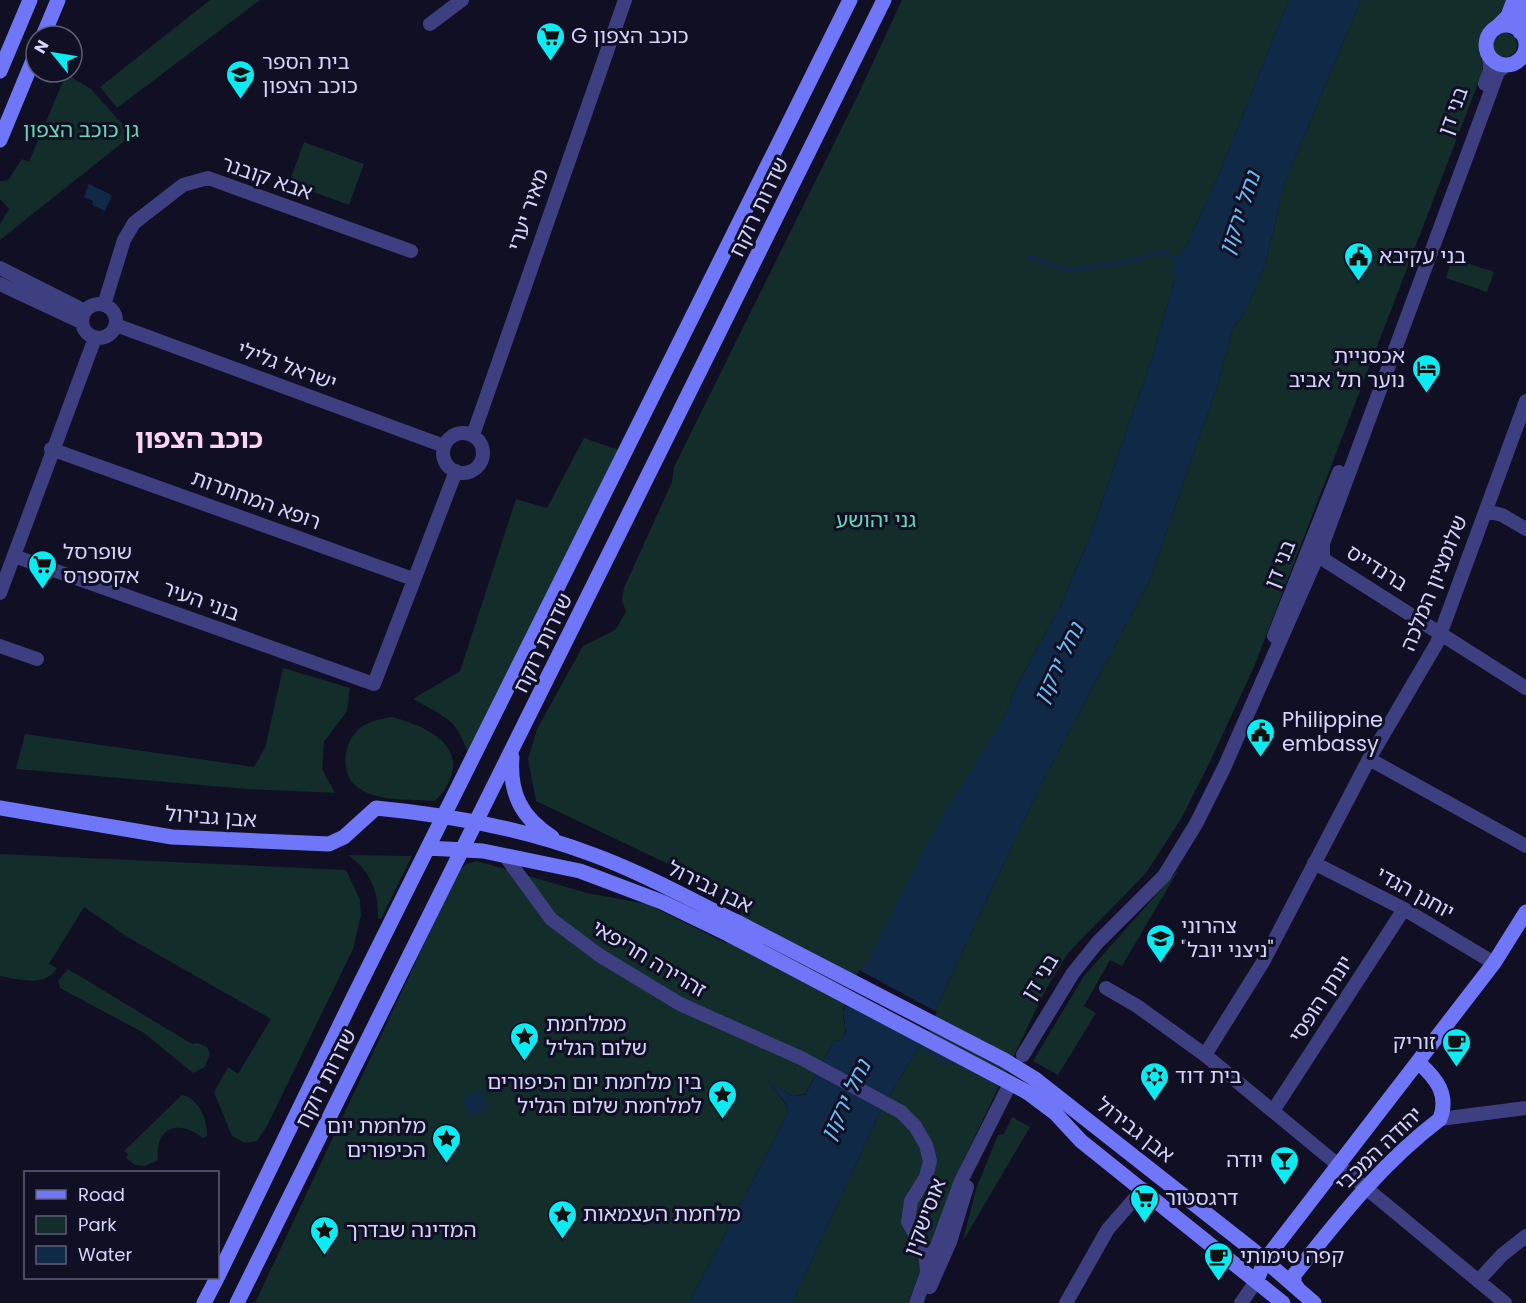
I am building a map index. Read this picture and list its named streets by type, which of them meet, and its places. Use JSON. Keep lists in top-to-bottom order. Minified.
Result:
{"streets":{"main road":["שדרות רוקח","אבן גבירול","יהודה המכבי"],"street":["בני דן","אבא קובנר","מאיר יערי","ישראל גלילי","רופא המחתרות","ברנדייס","שלומציון המלכה","בוני העיר","יוחנן הגדי","זהרירה חריפאי","יונתן הופסי","אוסישקין"]},"crossings":[["בני דן","ברנדייס"],["אבא קובנר","ישראל גלילי"],["שדרות רוקח","אבן גבירול"],["מאיר יערי","ישראל גלילי"],["רופא המחתרות","בוני העיר"],["ברנדייס","שלומציון המלכה"],["שלומציון המלכה","יוחנן הגדי"],["אבן גבירול","זהרירה חריפאי"],["אבן גבירול","יהודה המכבי"],["יוחנן הגדי","יונתן הופסי"],["יוחנן הגדי","יהודה המכבי"]],"districts":["כוכב הצפון"],"water":["נחל ירקון"],"parks":["גן כוכב הצפון","גני יהושע"],"places":{"supermarket":["G כוכב הצפון","שופרסל אקספרס","דרגסטור"],"school or university":["בית הספר כוכב הצפון","צהרוני \"ניצני יובל\""],"public building":["בני עקיבא","Philippine embassy"],"hotel":["אכסניית נוער תל אביב"],"place":["ממלחמת שלום הגליל","בין מלחמת יום הכיפורים למלחמת שלום הגליל","מלחמת יום הכיפורים","מלחמת העצמאות","המדינה שבדרך"],"cafe":["זוריק","קפה טימותי"],"synagogue":["בית דוד"],"bar":["יודה"]},"legend":["Road","Park","Water"],"north":"top left"}
